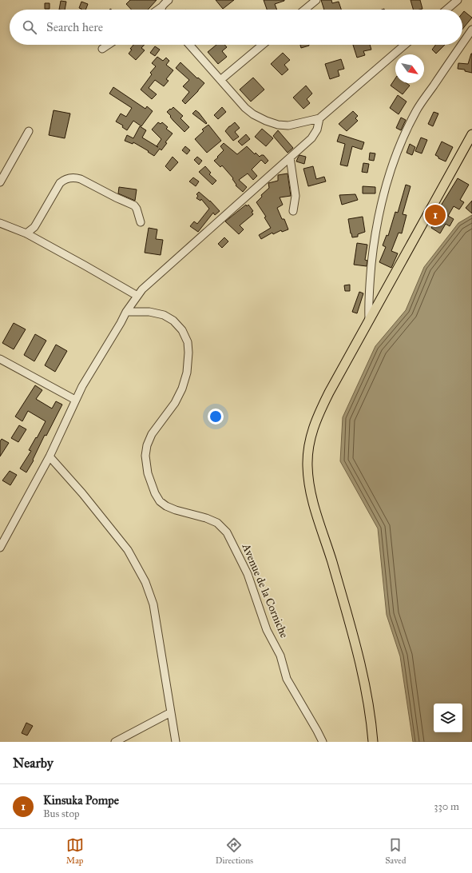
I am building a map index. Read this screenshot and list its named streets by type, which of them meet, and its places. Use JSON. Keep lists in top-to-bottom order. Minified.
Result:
{"streets":{"street":["Avenue de la Corniche"]},"north":"bottom right","page":{"search":"Search here","pins":"1","heading":"Nearby","list":[{"mark":"1","name":"Kinsuka Pompe","note":"Bus stop","value":"330 m"}],"nav":["Map","Directions","Saved"]}}
